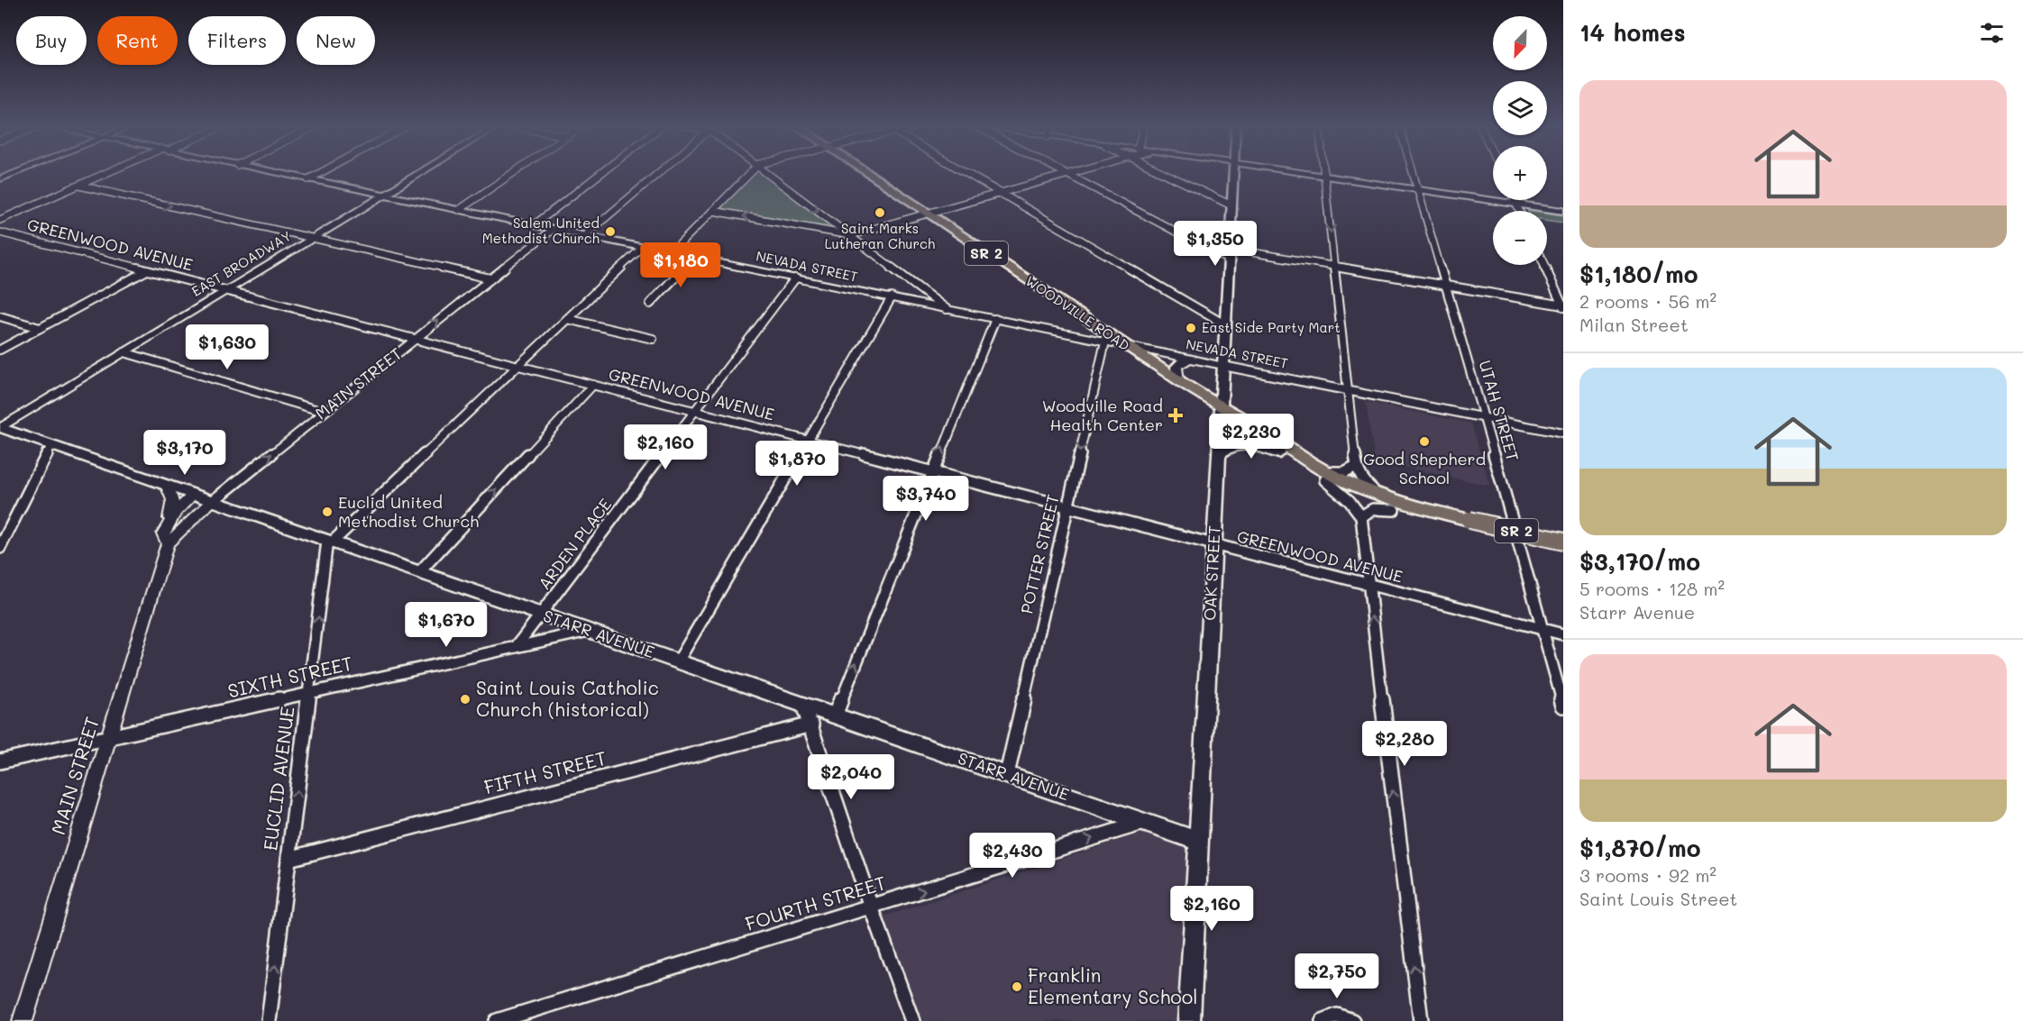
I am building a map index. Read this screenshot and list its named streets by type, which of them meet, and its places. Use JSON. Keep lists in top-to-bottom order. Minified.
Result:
{"streets":{"main road":["SR 2","WOODVILLE ROAD","OAK STREET","STARR AVENUE"],"street":["GREENWOOD AVENUE","EAST BROADWAY","NEVADA STREET","MAIN STREET","UTAH STREET","ARDEN PLACE","POTTER STREET","SIXTH STREET","FIFTH STREET","EUCLID AVENUE","FOURTH STREET"]},"crossings":[["GREENWOOD AVENUE","EAST BROADWAY"],["GREENWOOD AVENUE","MAIN STREET"],["GREENWOOD AVENUE","UTAH STREET"],["GREENWOOD AVENUE","ARDEN PLACE"],["GREENWOOD AVENUE","POTTER STREET"],["GREENWOOD AVENUE","OAK STREET"],["EAST BROADWAY","NEVADA STREET"],["EAST BROADWAY","STARR AVENUE"],["NEVADA STREET","WOODVILLE ROAD"],["NEVADA STREET","MAIN STREET"],["NEVADA STREET","UTAH STREET"],["NEVADA STREET","ARDEN PLACE"],["NEVADA STREET","POTTER STREET"],["NEVADA STREET","OAK STREET"],["WOODVILLE ROAD","OAK STREET"],["MAIN STREET","STARR AVENUE"],["MAIN STREET","SIXTH STREET"],["ARDEN PLACE","STARR AVENUE"],["ARDEN PLACE","SIXTH STREET"],["POTTER STREET","STARR AVENUE"],["OAK STREET","STARR AVENUE"],["STARR AVENUE","SIXTH STREET"],["STARR AVENUE","EUCLID AVENUE"],["STARR AVENUE","FOURTH STREET"],["SIXTH STREET","EUCLID AVENUE"],["FIFTH STREET","EUCLID AVENUE"]],"one_way":["POTTER STREET","EUCLID AVENUE","FOURTH STREET"],"places":{"other":["Saint Marks Lutheran Church","Salem United Methodist Church","East Side Party Mart","Good Shepherd School","Euclid United Methodist Church","Saint Louis Catholic Church (historical)","Franklin Elementary School"],"health":["Woodville Road Health Center"]},"north":"bottom left","page":{"heading":"14 homes","map_buttons":["+","−"],"chip":["Buy","Rent","Filters","New"],"list":[{"name":"$1,180/mo","note":"2 rooms · 56 m² · Milan Street"},{"name":"$3,170/mo","note":"5 rooms · 128 m² · Starr Avenue"},{"name":"$1,870/mo","note":"3 rooms · 92 m² · Saint Louis Street"}],"price":["$1,350","$1,180","$1,630","$2,230","$2,160","$3,170","$1,870","$3,740","$1,670","$2,280","$2,040","$2,430","$2,160","$2,750"]}}
